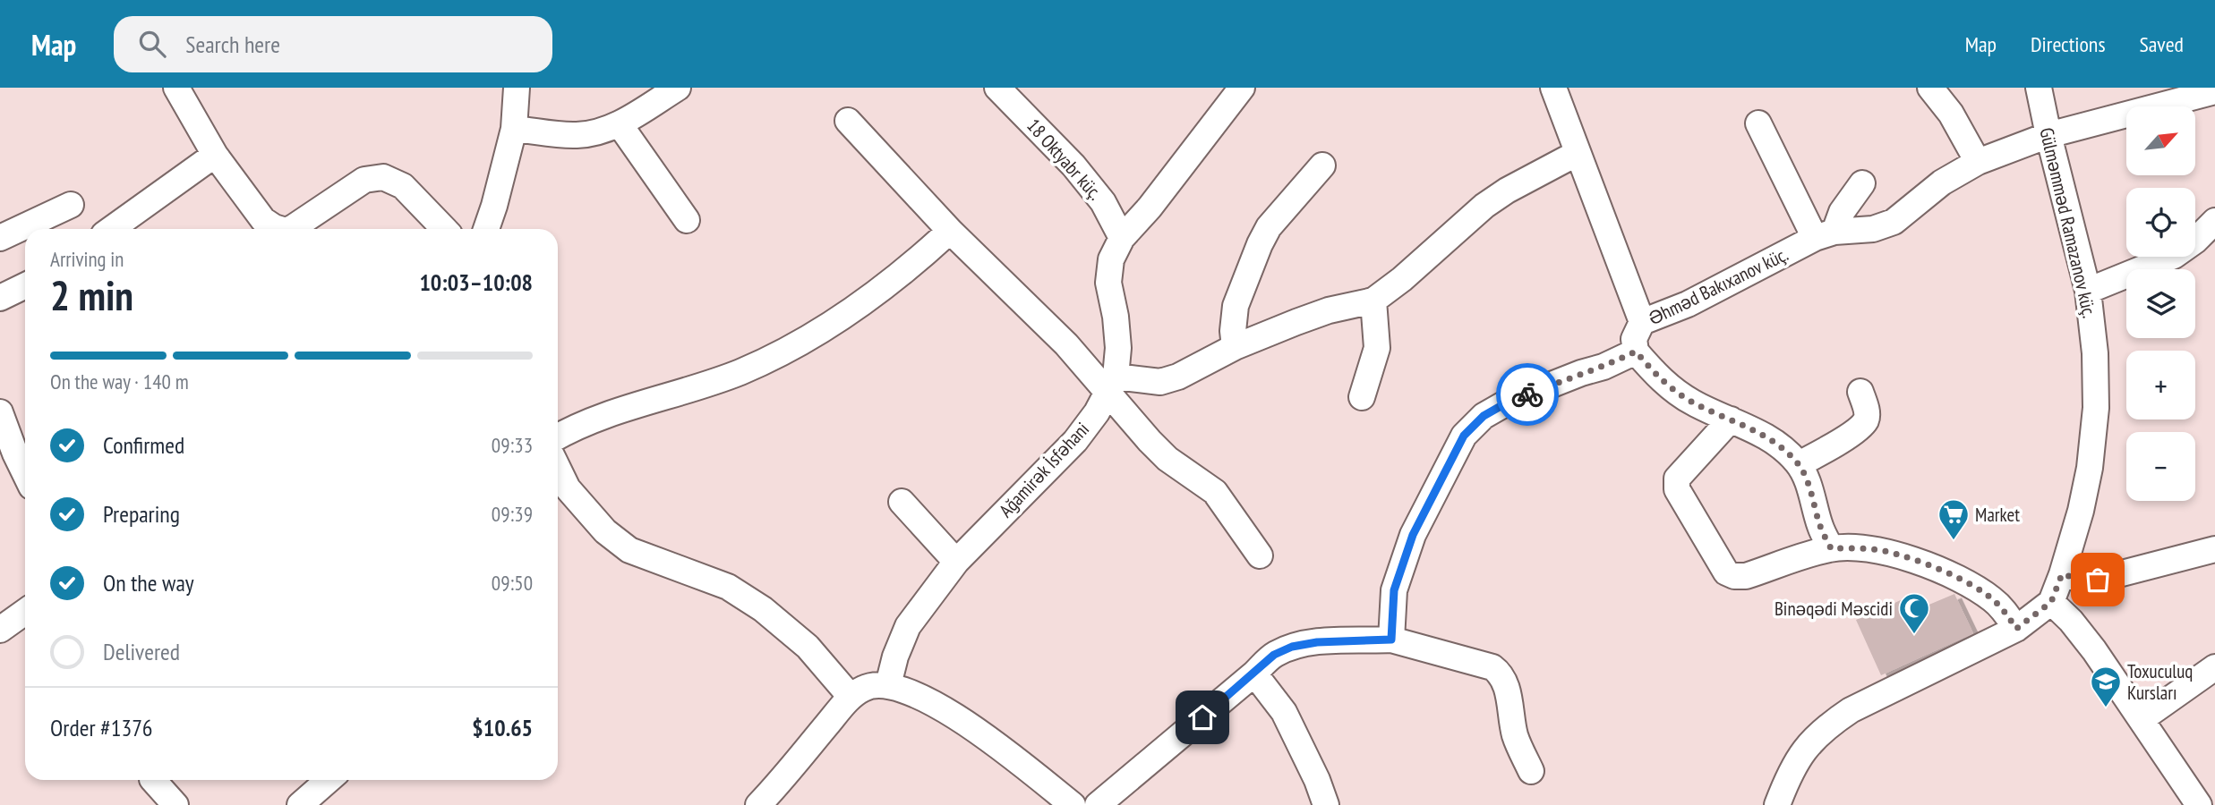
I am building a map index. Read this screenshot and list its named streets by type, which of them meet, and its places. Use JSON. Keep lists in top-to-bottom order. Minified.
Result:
{"streets":{"street":["18 Oktyabr küç.","Gülməmməd Ramazanov küç.","Əhməd Bakıxanov küç.","Ağamirək İsfəhani"]},"crossings":[["18 Oktyabr küç.","Ağamirək İsfəhani"],["Gülməmməd Ramazanov küç.","Əhməd Bakıxanov küç."]],"places":{"supermarket":["Market"],"mosque":["Binəqədi Məscidi"],"school or university":["Toxuculuq Kursları"]},"north":"top right","page":{"header":"Map","search":"Search here","nav":["Map","Directions","Saved"],"map_buttons":["+","−"],"heading":["2 min","Arriving in","10:03–10:08"],"panel":["Order #1376","$10.65"],"bar":"On the way · 140 m","list":[["Confirmed","09:33"],["Preparing","09:39"],["On the way","09:50"],"Delivered"]}}
